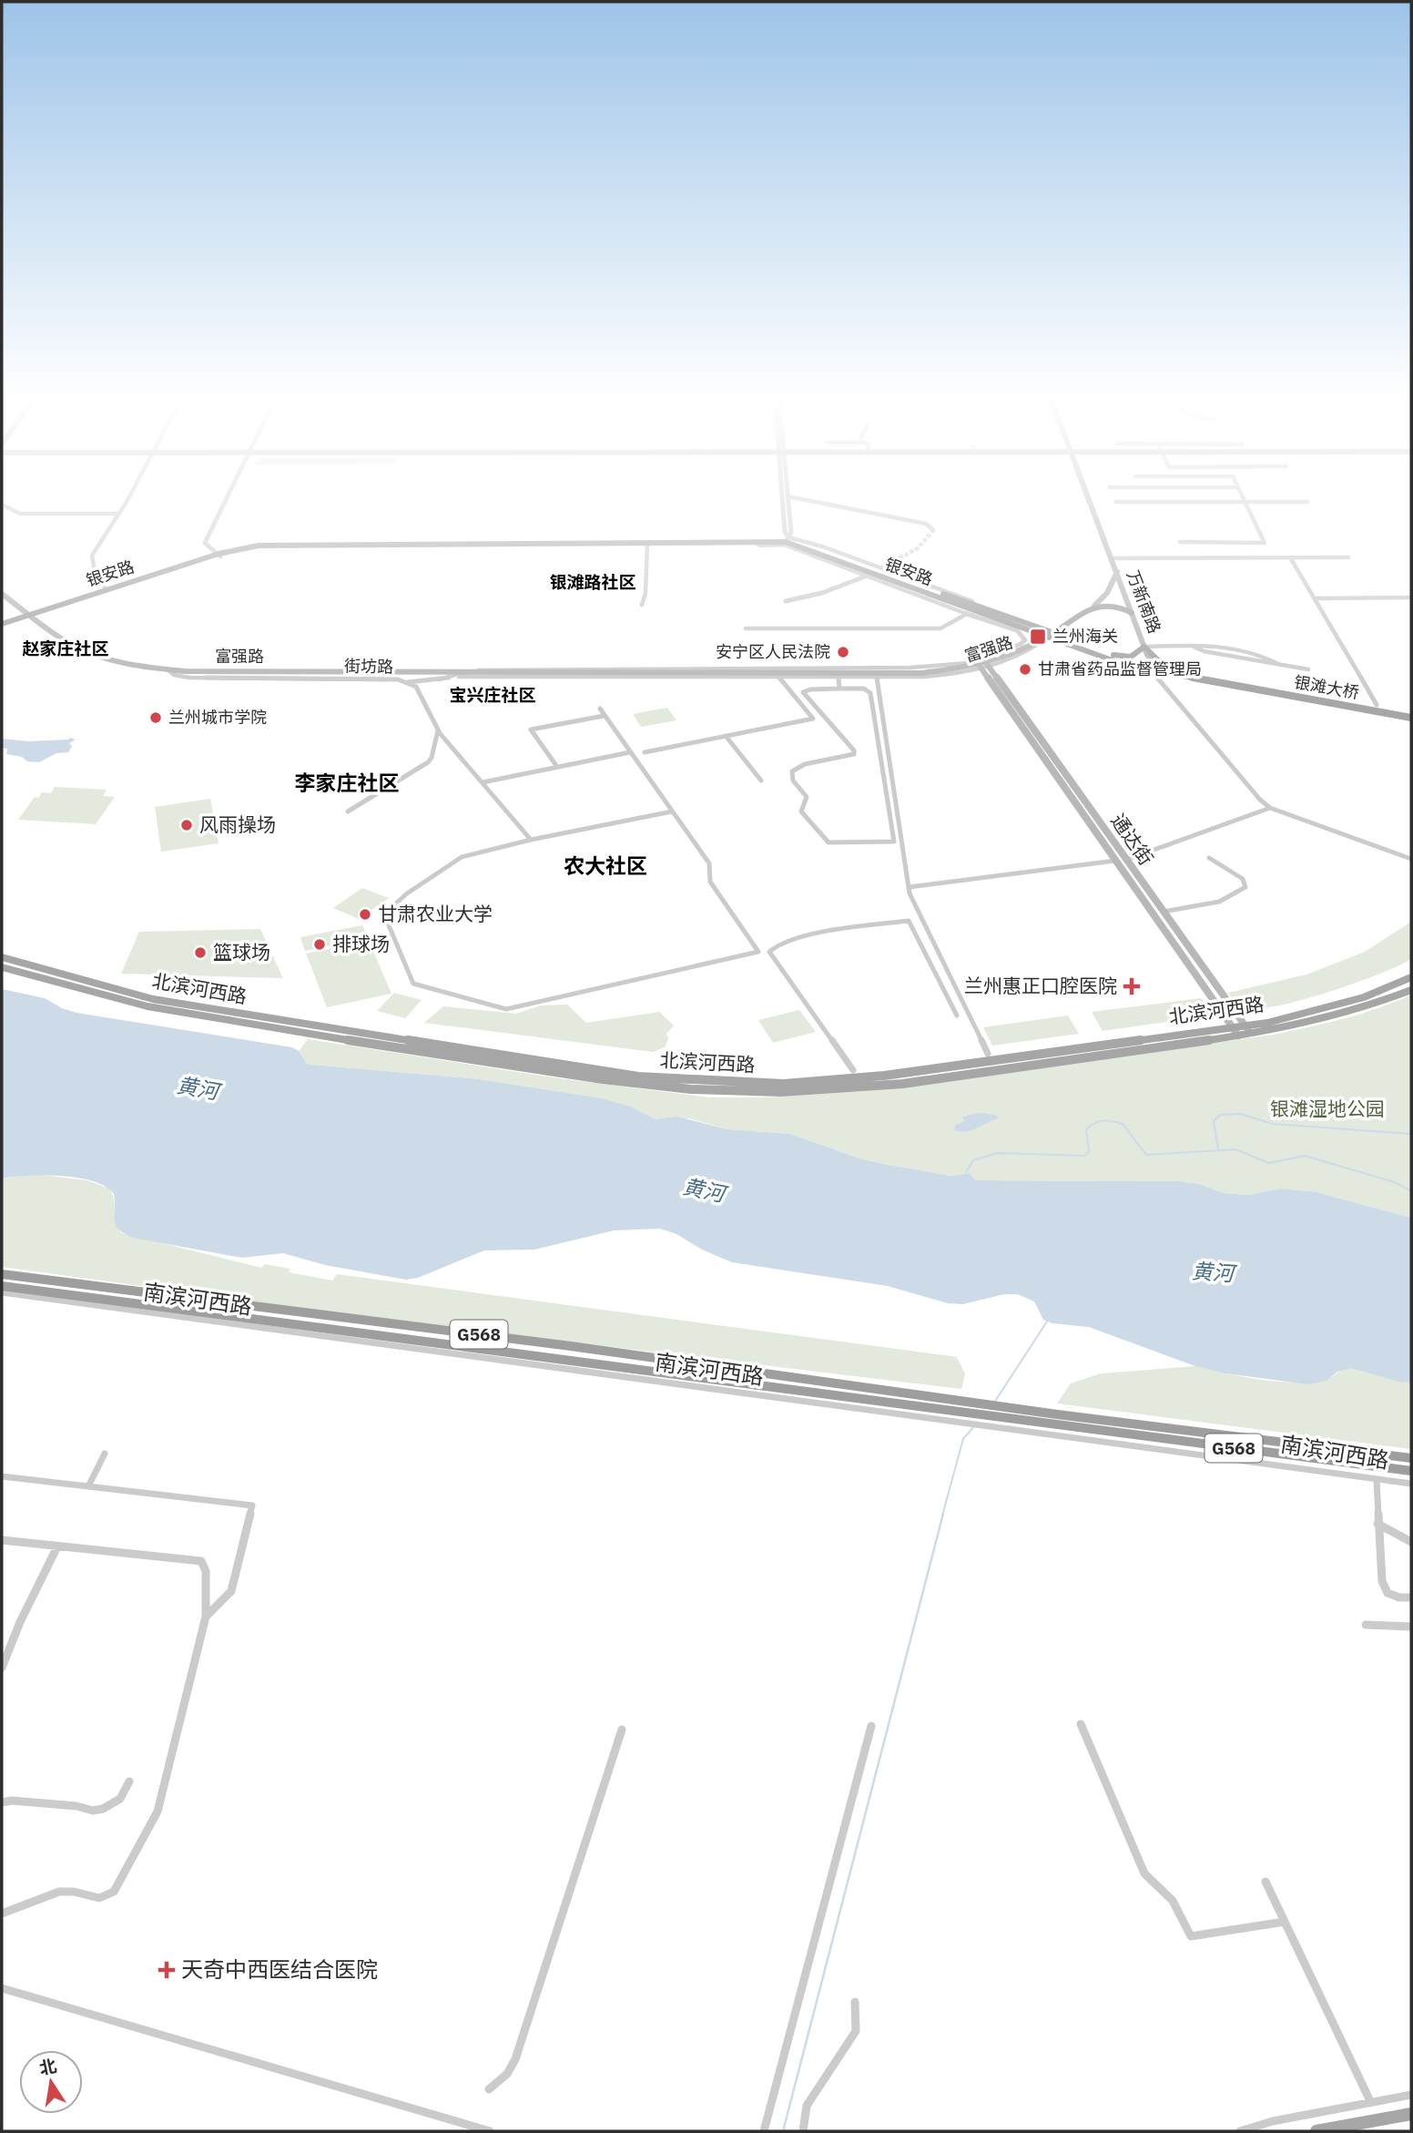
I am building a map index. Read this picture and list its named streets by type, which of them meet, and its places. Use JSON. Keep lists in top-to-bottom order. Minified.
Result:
{"streets":{"highway":["南滨河西路","G568"],"main road":["银安路","万新南路","富强路","银滩大桥","通达街","北滨河西路"],"street":["街坊路"]},"crossings":[["银安路","富强路"],["银安路","银滩大桥"],["富强路","街坊路"],["富强路","通达街"],["通达街","北滨河西路"]],"districts":["银滩路社区","赵家庄社区","宝兴庄社区","李家庄社区","农大社区"],"water":["黄河"],"parks":["银滩湿地公园"],"places":{"transit":["兰州海关"],"other":["安宁区人民法院","甘肃省药品监督管理局","兰州城市学院","风雨操场","甘肃农业大学","排球场","篮球场"],"health":["兰州惠正口腔医院","天奇中西医结合医院"]},"north":"top"}
